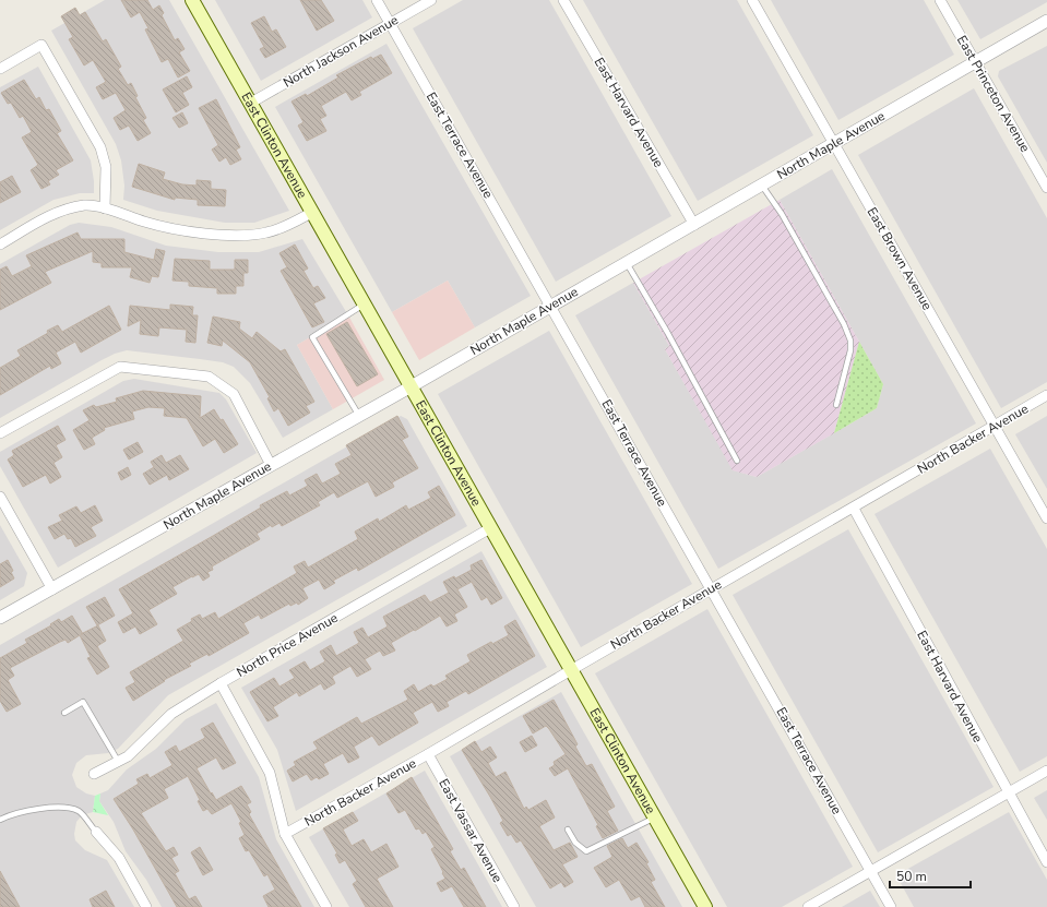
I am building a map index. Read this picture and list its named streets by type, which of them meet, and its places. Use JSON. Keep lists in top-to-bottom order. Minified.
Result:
{"streets":{"main road":["East Clinton Avenue"],"street":["North Jackson Avenue","East Princeton Avenue","East Harvard Avenue","East Terrace Avenue","North Maple Avenue","East Brown Avenue","North Backer Avenue","North Price Avenue","East Vassar Avenue"]},"crossings":[["North Jackson Avenue","East Terrace Avenue"],["North Jackson Avenue","East Clinton Avenue"],["East Princeton Avenue","North Maple Avenue"],["East Harvard Avenue","North Maple Avenue"],["East Harvard Avenue","North Backer Avenue"],["East Terrace Avenue","North Maple Avenue"],["East Terrace Avenue","North Backer Avenue"],["North Maple Avenue","East Clinton Avenue"],["North Maple Avenue","East Brown Avenue"],["East Clinton Avenue","North Backer Avenue"],["East Clinton Avenue","North Price Avenue"],["East Brown Avenue","North Backer Avenue"],["North Backer Avenue","East Vassar Avenue"]],"scale_bar":"50 m"}
